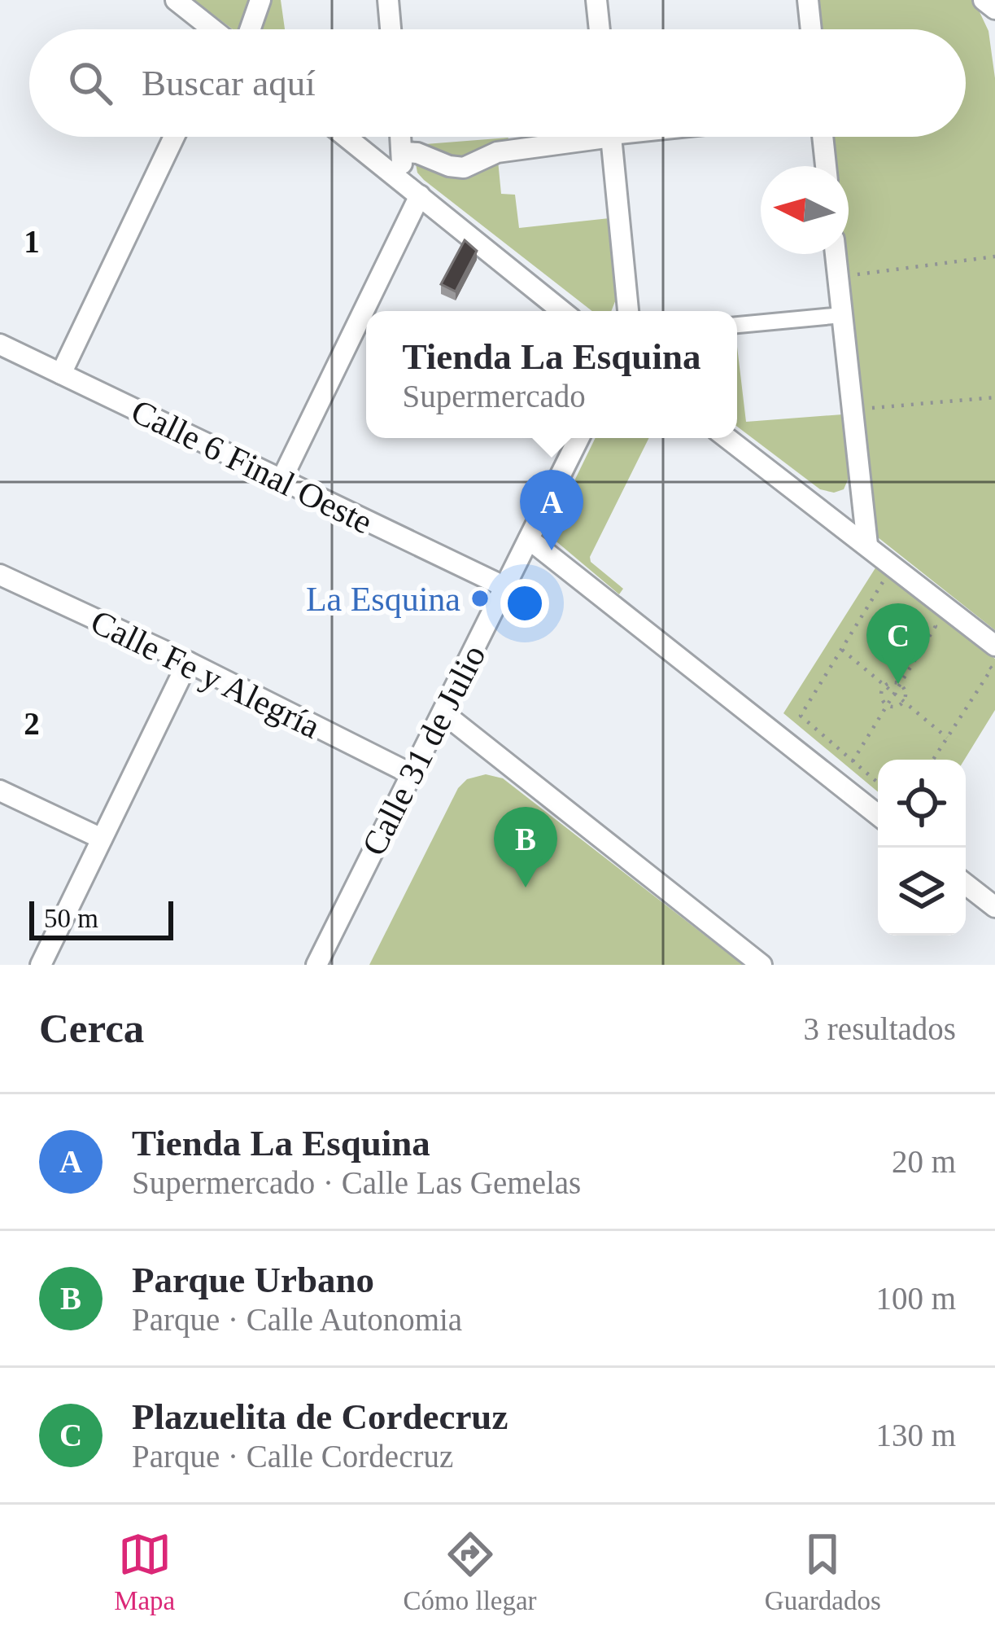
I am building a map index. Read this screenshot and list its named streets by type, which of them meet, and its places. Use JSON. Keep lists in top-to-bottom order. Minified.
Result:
{"streets":{"street":["Calle 6 Final Oeste","Calle Fe y Alegría","Calle 31 de Julio"]},"crossings":[["Calle 6 Final Oeste","Calle 31 de Julio"],["Calle Fe y Alegría","Calle 31 de Julio"]],"places":["La Esquina"],"scale_bar":"50 m","north":"left","page":{"search":"Buscar aquí","popup":["Tienda La Esquina","Supermercado"],"pins":["A","C","B"],"scale":"50 m","heading":["Cerca","3 resultados"],"list":[{"mark":"A","name":"Tienda La Esquina","note":"Supermercado · Calle Las Gemelas","value":"20 m"},{"mark":"B","name":"Parque Urbano","note":"Parque · Calle Autonomia","value":"100 m"},{"mark":"C","name":"Plazuelita de Cordecruz","note":"Parque · Calle Cordecruz","value":"130 m"}],"nav":["Mapa","Cómo llegar","Guardados"]},"grid":{"rows":["1","2"]}}
